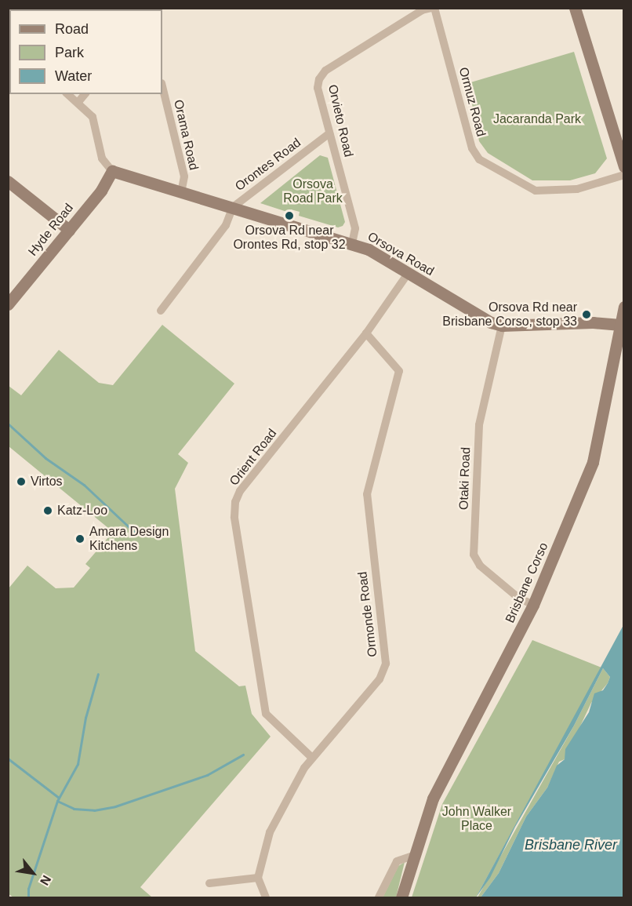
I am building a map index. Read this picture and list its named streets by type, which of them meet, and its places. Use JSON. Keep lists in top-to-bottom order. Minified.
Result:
{"streets":{"street":["Ormuz Road","Orvieto Road","Orama Road","Orontes Road","Hyde Road","Orsova Road","Orient Road","Otaki Road","Brisbane Corso","Ormonde Road"]},"crossings":[["Orvieto Road","Orontes Road"],["Orvieto Road","Orsova Road"],["Orama Road","Orsova Road"],["Orontes Road","Orsova Road"],["Hyde Road","Orsova Road"],["Orsova Road","Orient Road"],["Orsova Road","Otaki Road"],["Orsova Road","Brisbane Corso"],["Orient Road","Ormonde Road"],["Otaki Road","Brisbane Corso"]],"water":["Brisbane River"],"parks":["Jacaranda Park","Orsova Road Park","John Walker Place"],"places":["Orsova Rd near Orontes Rd, stop 32","Orsova Rd near Brisbane Corso, stop 33","Virtos","Katz-Loo","Amara Design Kitchens"],"legend":["Road","Park","Water"],"north":"bottom right"}
